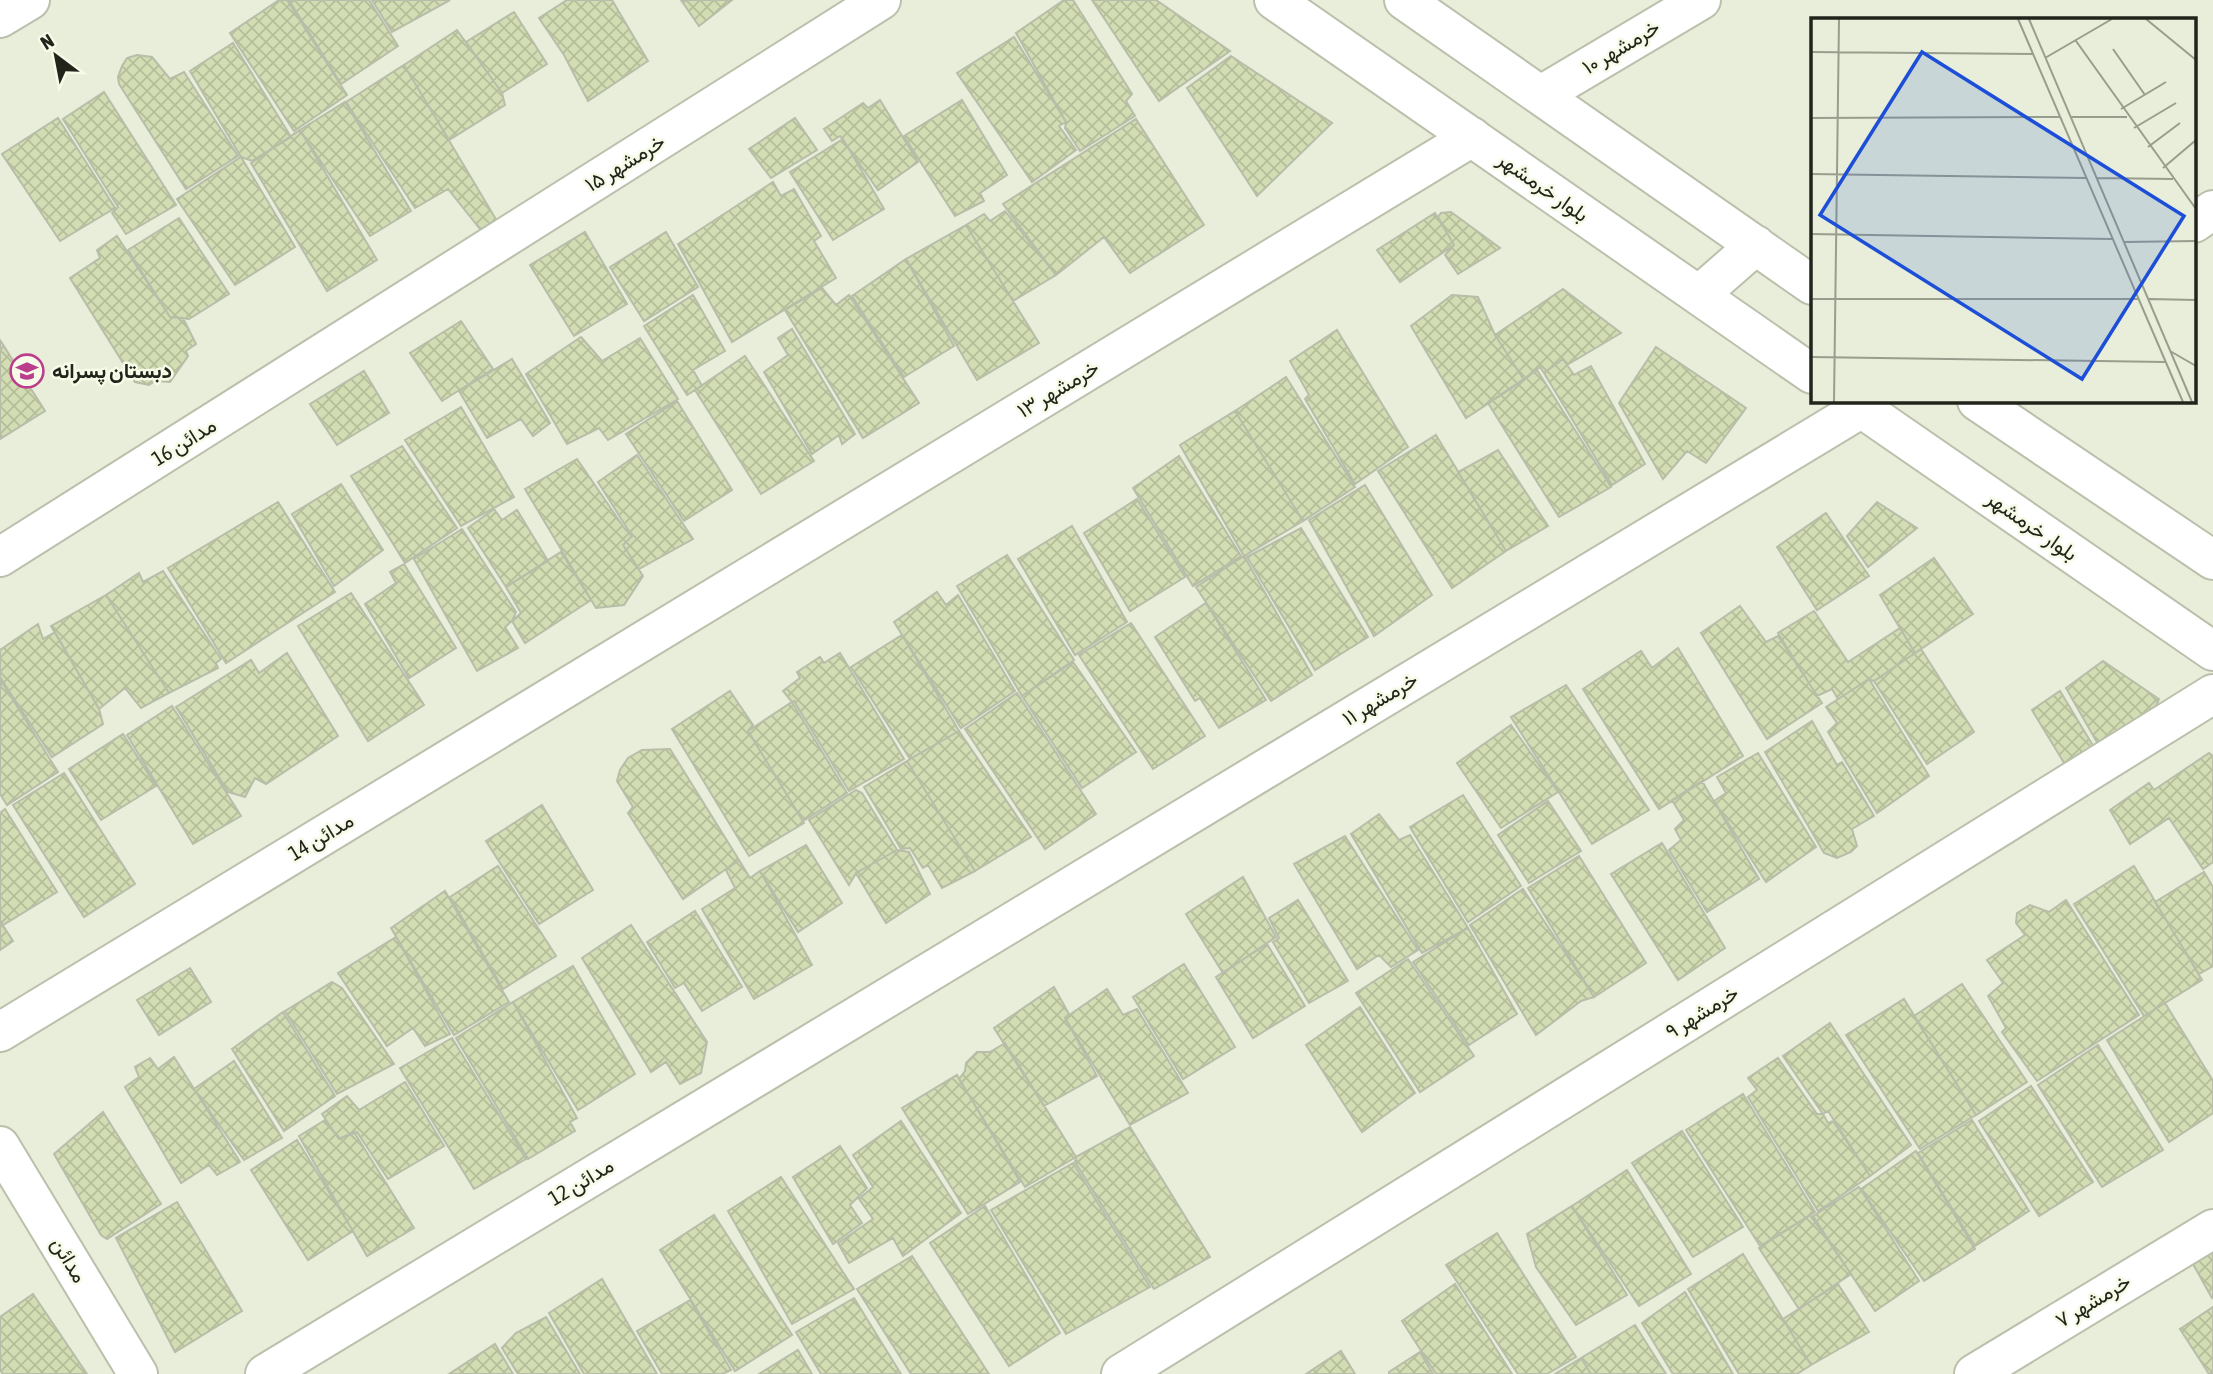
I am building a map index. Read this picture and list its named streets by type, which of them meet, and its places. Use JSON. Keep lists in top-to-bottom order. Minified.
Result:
{"streets":{"street":["خرمشهر ۱۰","خرمشهر ۱۵","بلوار خرمشهر","خرمشهر ۱۳","مدائن 16","خرمشهر ۱۱","مدائن 14","خرمشهر ۹","مدائن 12","مدائن","خرمشهر ۷"]},"crossings":[["خرمشهر ۱۵","مدائن 16"],["بلوار خرمشهر","خرمشهر ۱۳"],["بلوار خرمشهر","خرمشهر ۱۱"],["خرمشهر ۱۳","مدائن 14"],["خرمشهر ۱۱","مدائن 12"]],"places":{"school or university":["دبستان پسرانه"]},"north":"top left"}
